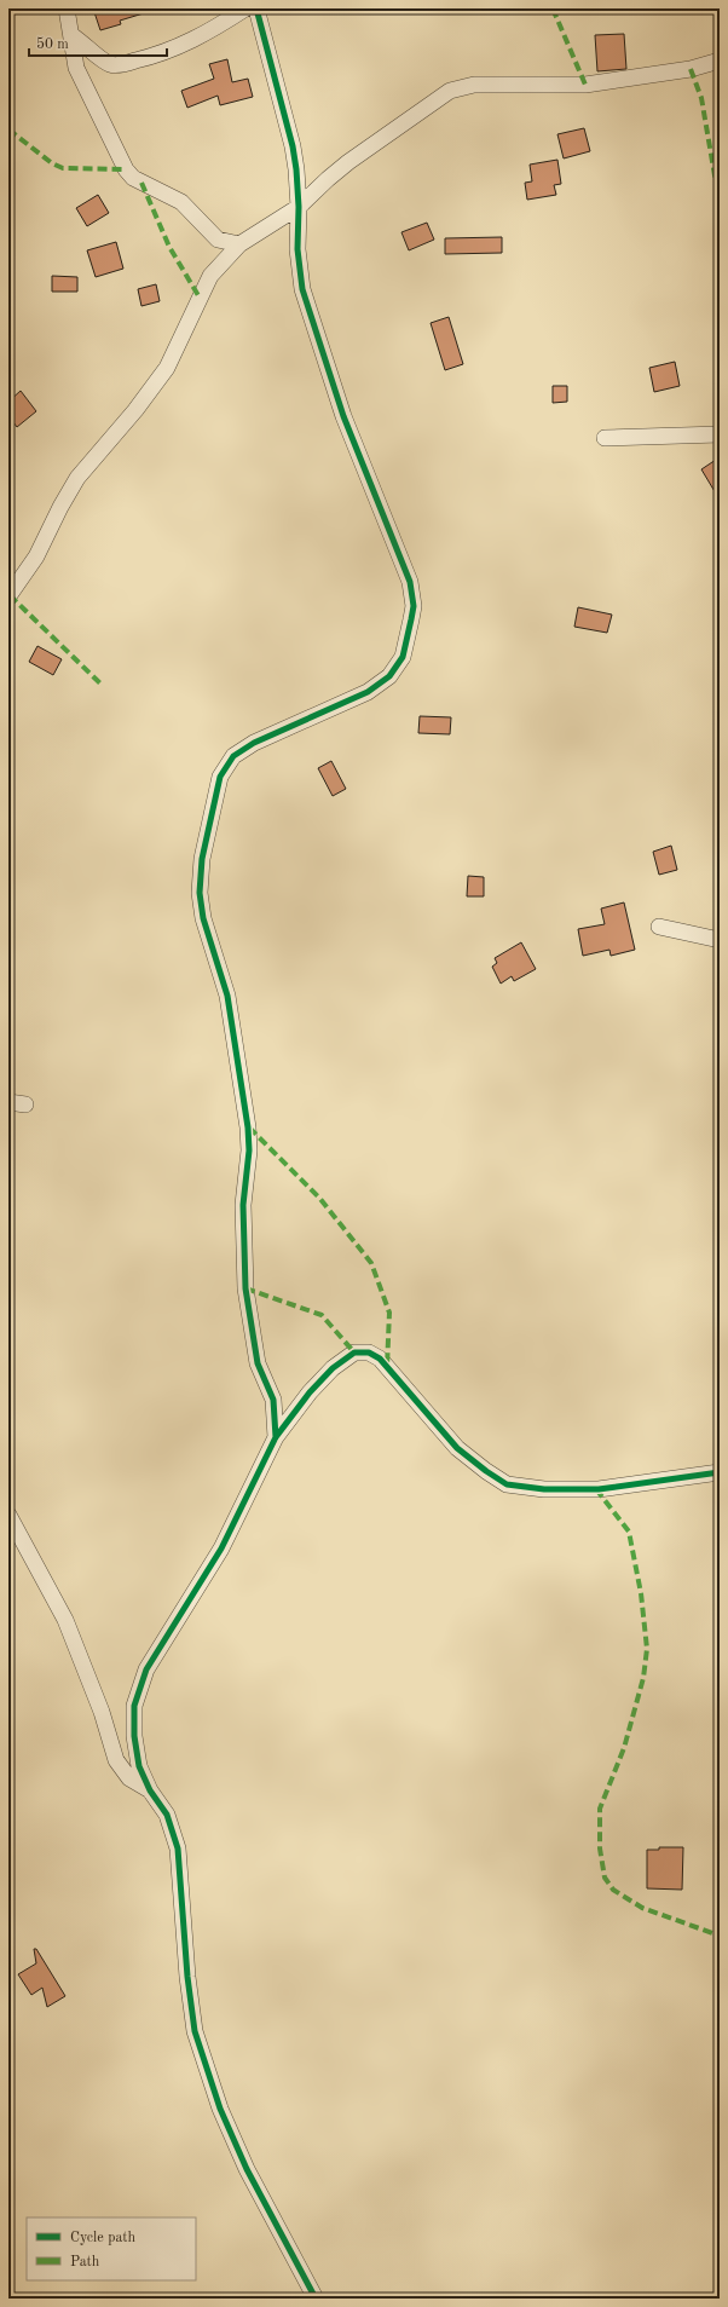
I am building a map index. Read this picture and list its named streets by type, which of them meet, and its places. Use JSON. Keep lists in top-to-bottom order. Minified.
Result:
{"legend":["Cycle path","Path"],"scale_bar":"50 m"}
